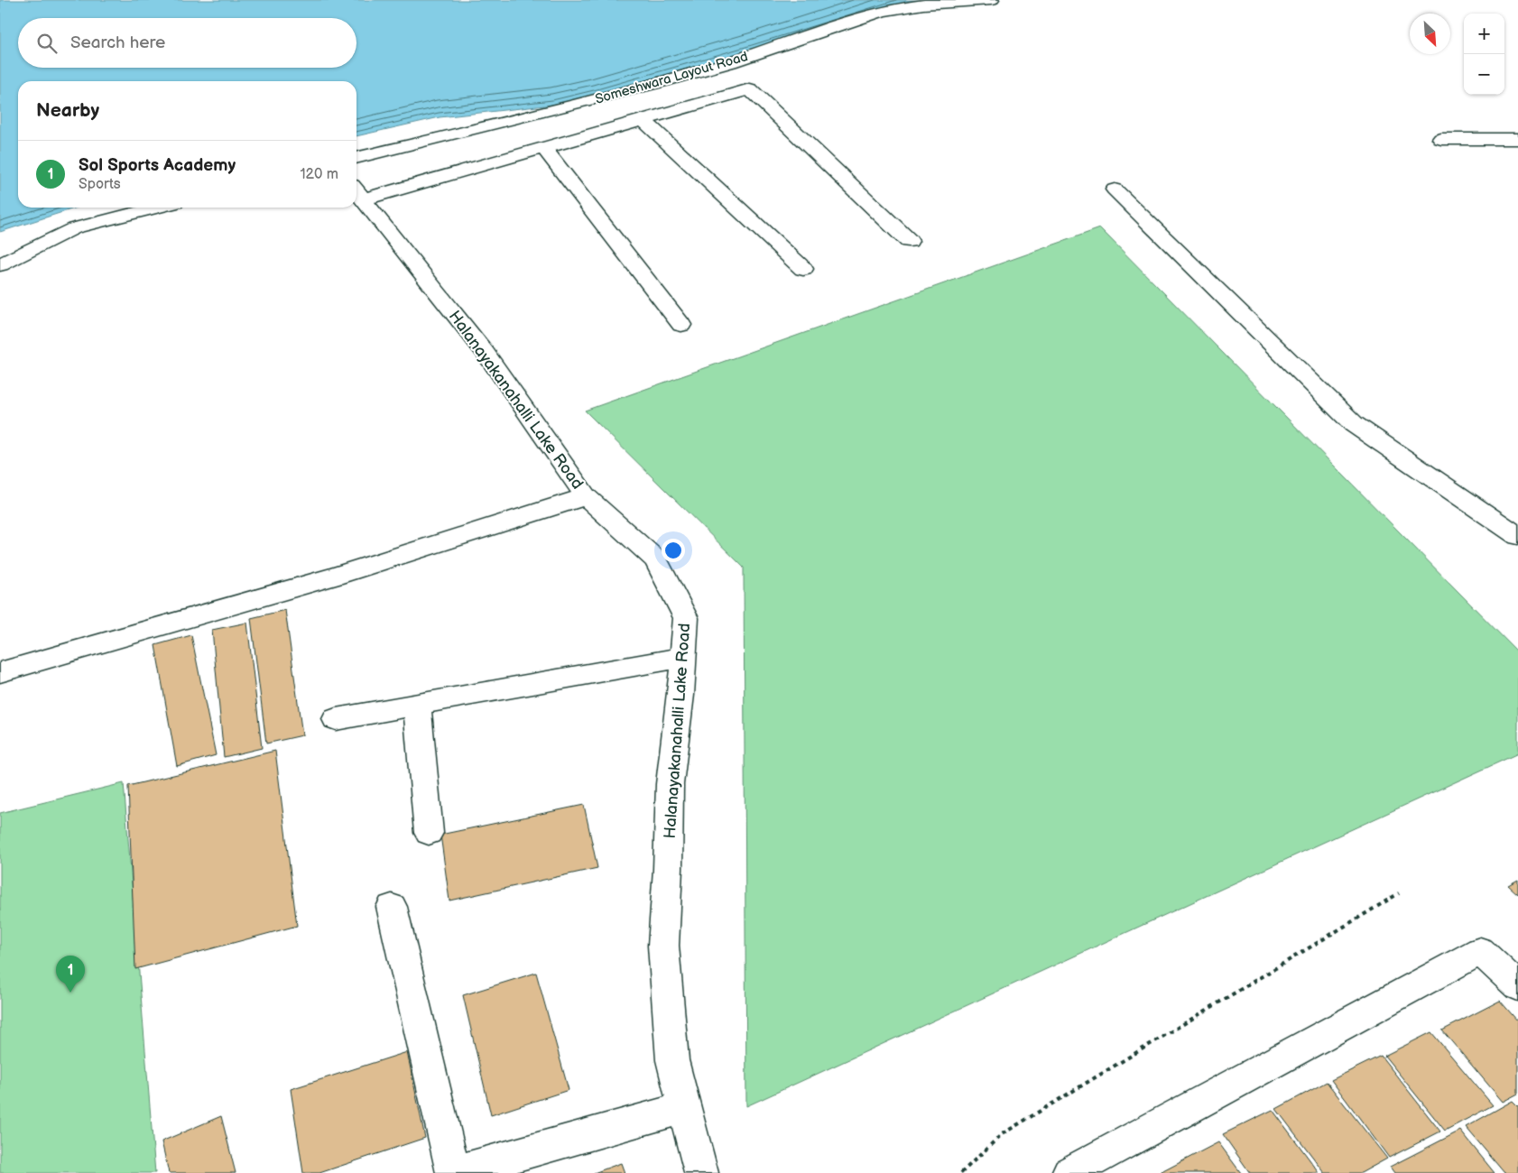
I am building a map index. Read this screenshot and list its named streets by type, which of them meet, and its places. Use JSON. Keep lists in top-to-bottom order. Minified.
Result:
{"streets":{"street":["Someshwara Layout Road","Halanayakanahalli Lake Road"]},"north":"bottom right","page":{"map_buttons":["+","−"],"search":"Search here","heading":"Nearby","list":[{"mark":"1","name":"Sol Sports Academy","note":"Sports","value":"120 m"}],"pins":"1"}}
